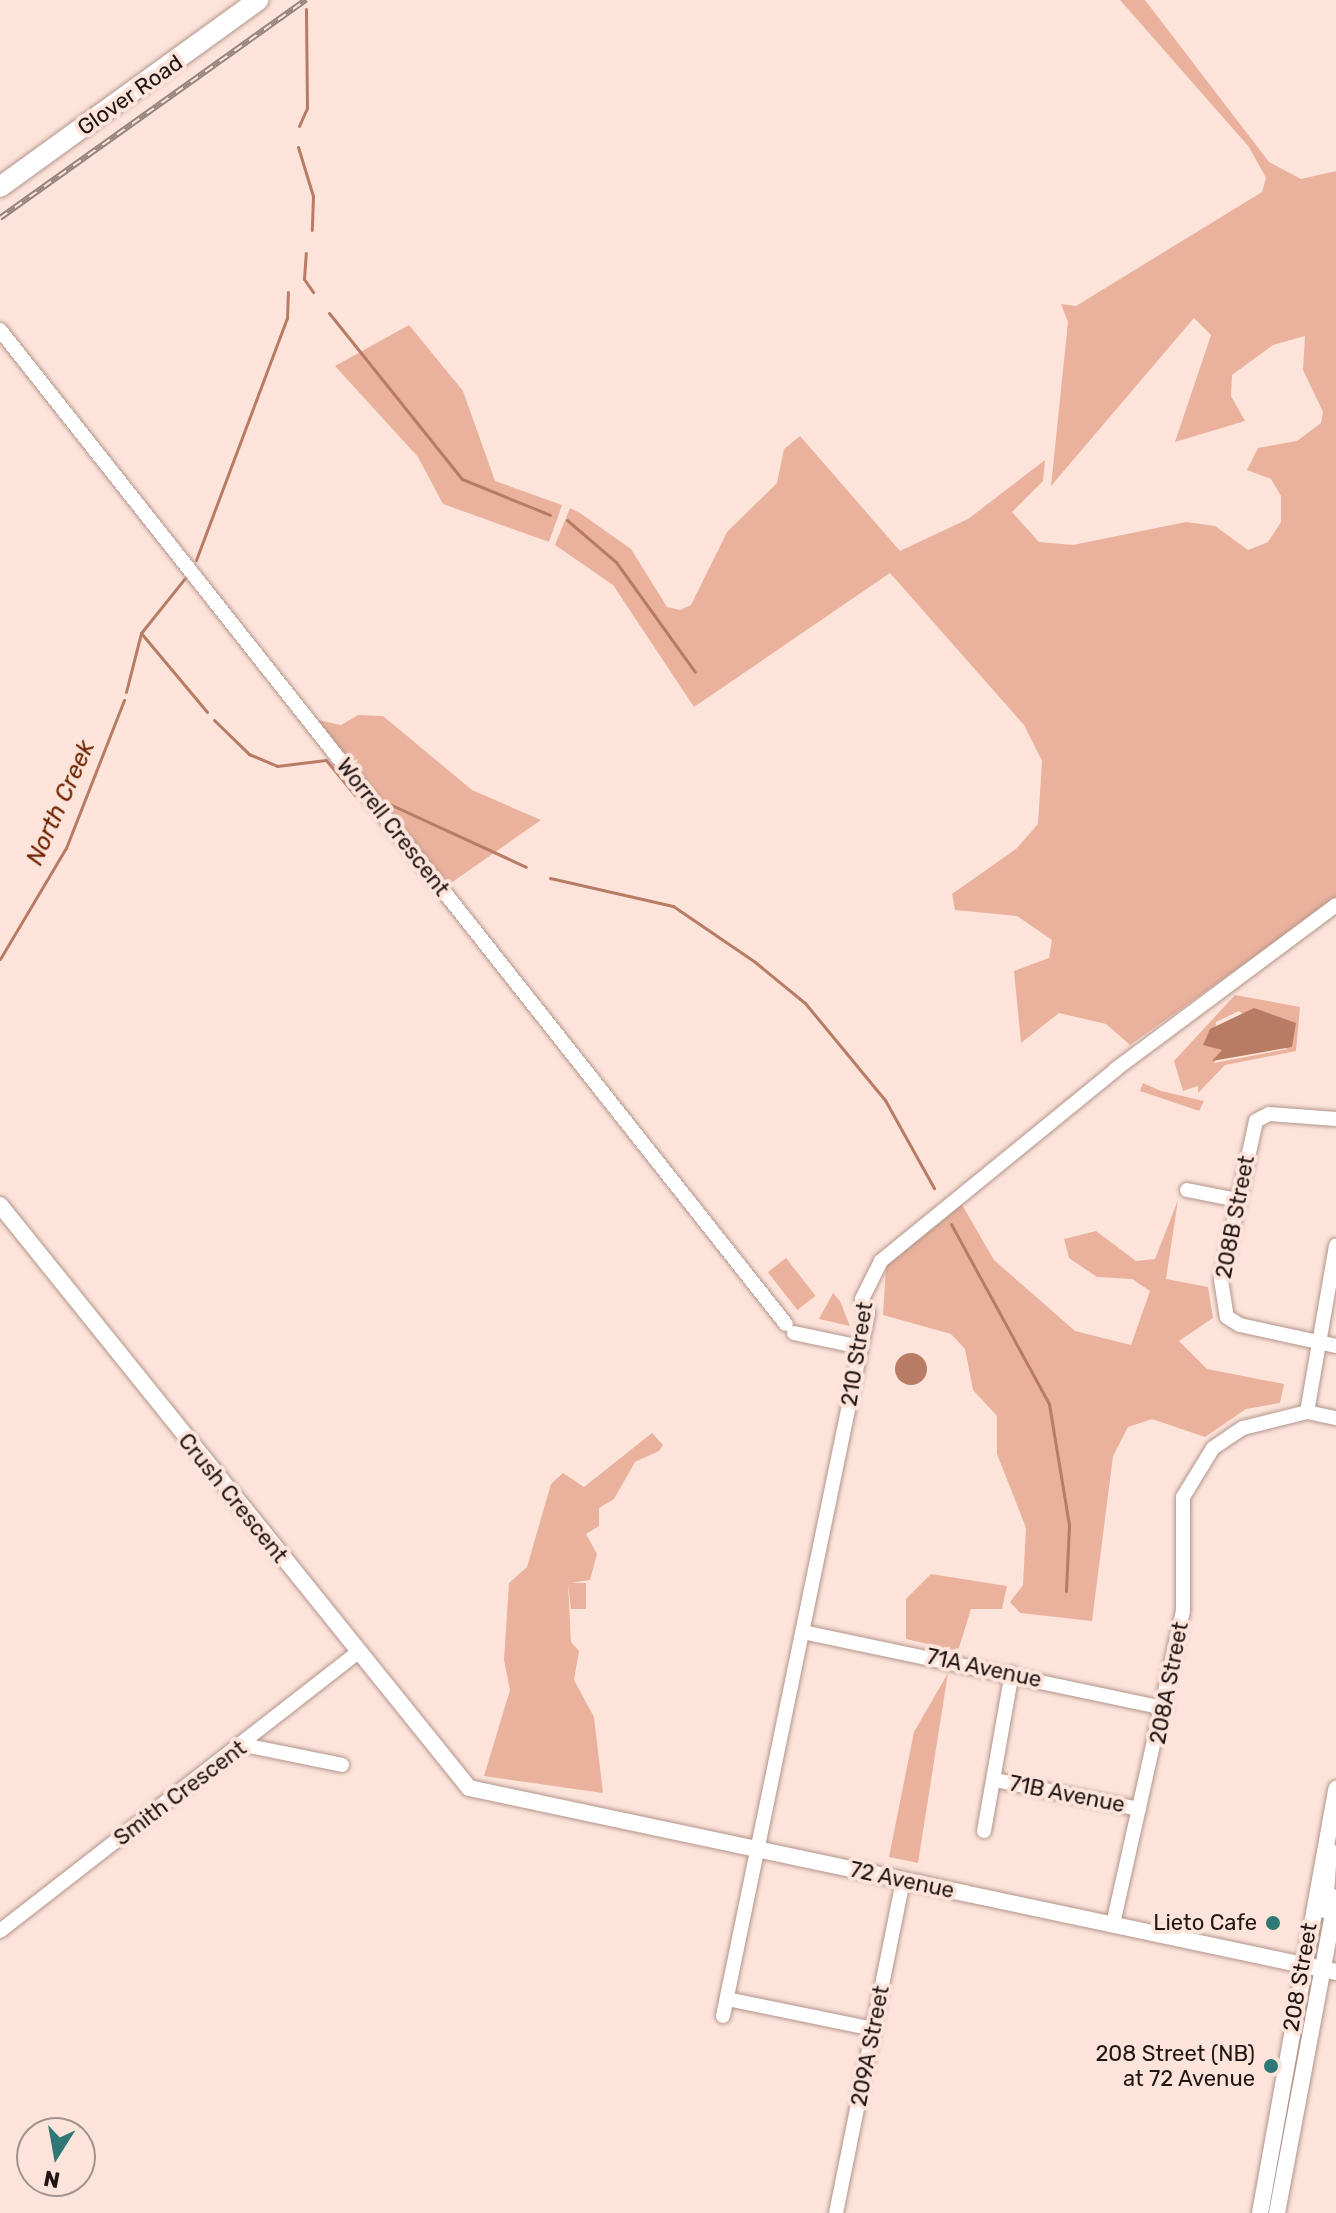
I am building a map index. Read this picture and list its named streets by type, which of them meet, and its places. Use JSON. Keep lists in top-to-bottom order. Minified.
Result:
{"streets":{"highway":["Glover Road"],"main road":["Crush Crescent","72 Avenue","208 Street"],"street":["Worrell Crescent","208B Street","210 Street","71A Avenue","208A Street","Smith Crescent","71B Avenue","209A Street"]},"crossings":[["Worrell Crescent","210 Street"],["210 Street","71A Avenue"],["210 Street","72 Avenue"],["Crush Crescent","Smith Crescent"],["Crush Crescent","72 Avenue"],["71A Avenue","208A Street"],["208A Street","71B Avenue"],["208A Street","72 Avenue"],["72 Avenue","208 Street"],["72 Avenue","209A Street"]],"water":["North Creek"],"places":["Lieto Cafe","208 Street (NB) at 72 Avenue"],"north":"bottom"}
